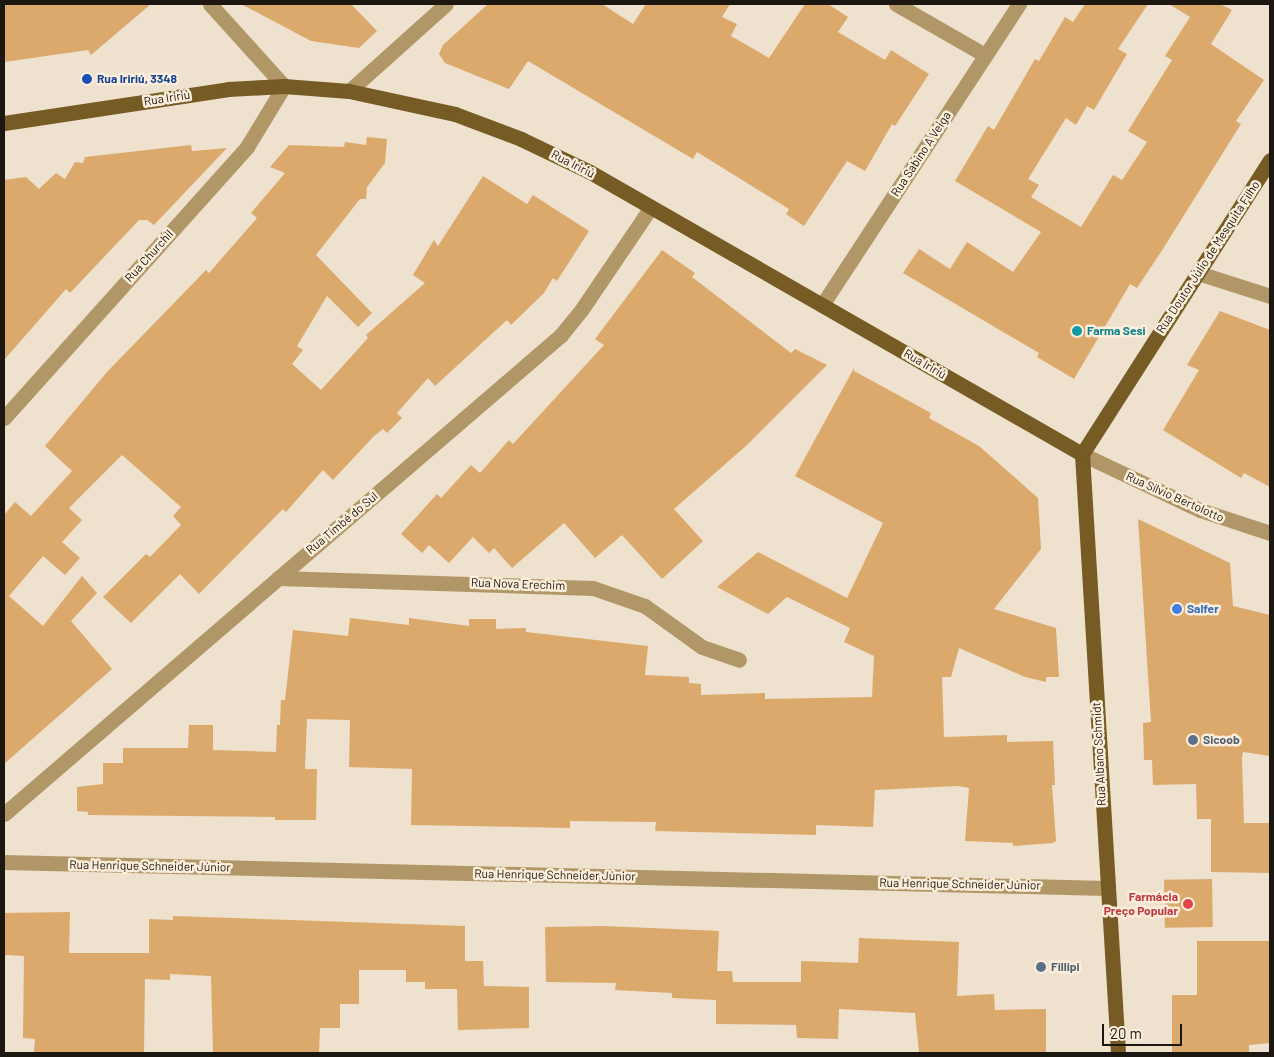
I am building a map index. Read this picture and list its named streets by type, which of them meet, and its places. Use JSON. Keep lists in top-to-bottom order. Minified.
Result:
{"streets":{"main road":["Rua Iririú","Rua Doutor Júlio de Mesquita Filho","Rua Albano Schmidt"],"street":["Rua Sabino A Veiga","Rua Churchil","Rua Sílvio Bertolotto","Rua Timbé do Sul","Rua Nova Erechim","Rua Henrique Schneider Júnior"]},"crossings":[["Rua Iririú","Rua Sabino A Veiga"],["Rua Iririú","Rua Churchil"],["Rua Iririú","Rua Doutor Júlio de Mesquita Filho"],["Rua Iririú","Rua Sílvio Bertolotto"],["Rua Iririú","Rua Timbé do Sul"],["Rua Iririú","Rua Albano Schmidt"],["Rua Doutor Júlio de Mesquita Filho","Rua Sílvio Bertolotto"],["Rua Doutor Júlio de Mesquita Filho","Rua Albano Schmidt"],["Rua Sílvio Bertolotto","Rua Albano Schmidt"],["Rua Timbé do Sul","Rua Nova Erechim"],["Rua Albano Schmidt","Rua Henrique Schneider Júnior"]],"places":["Rua Iririú, 3348","Farma Sesi","Salfer","Sicoob","Farmácia Preço Popular","Fillipi"],"scale_bar":"20 m"}
